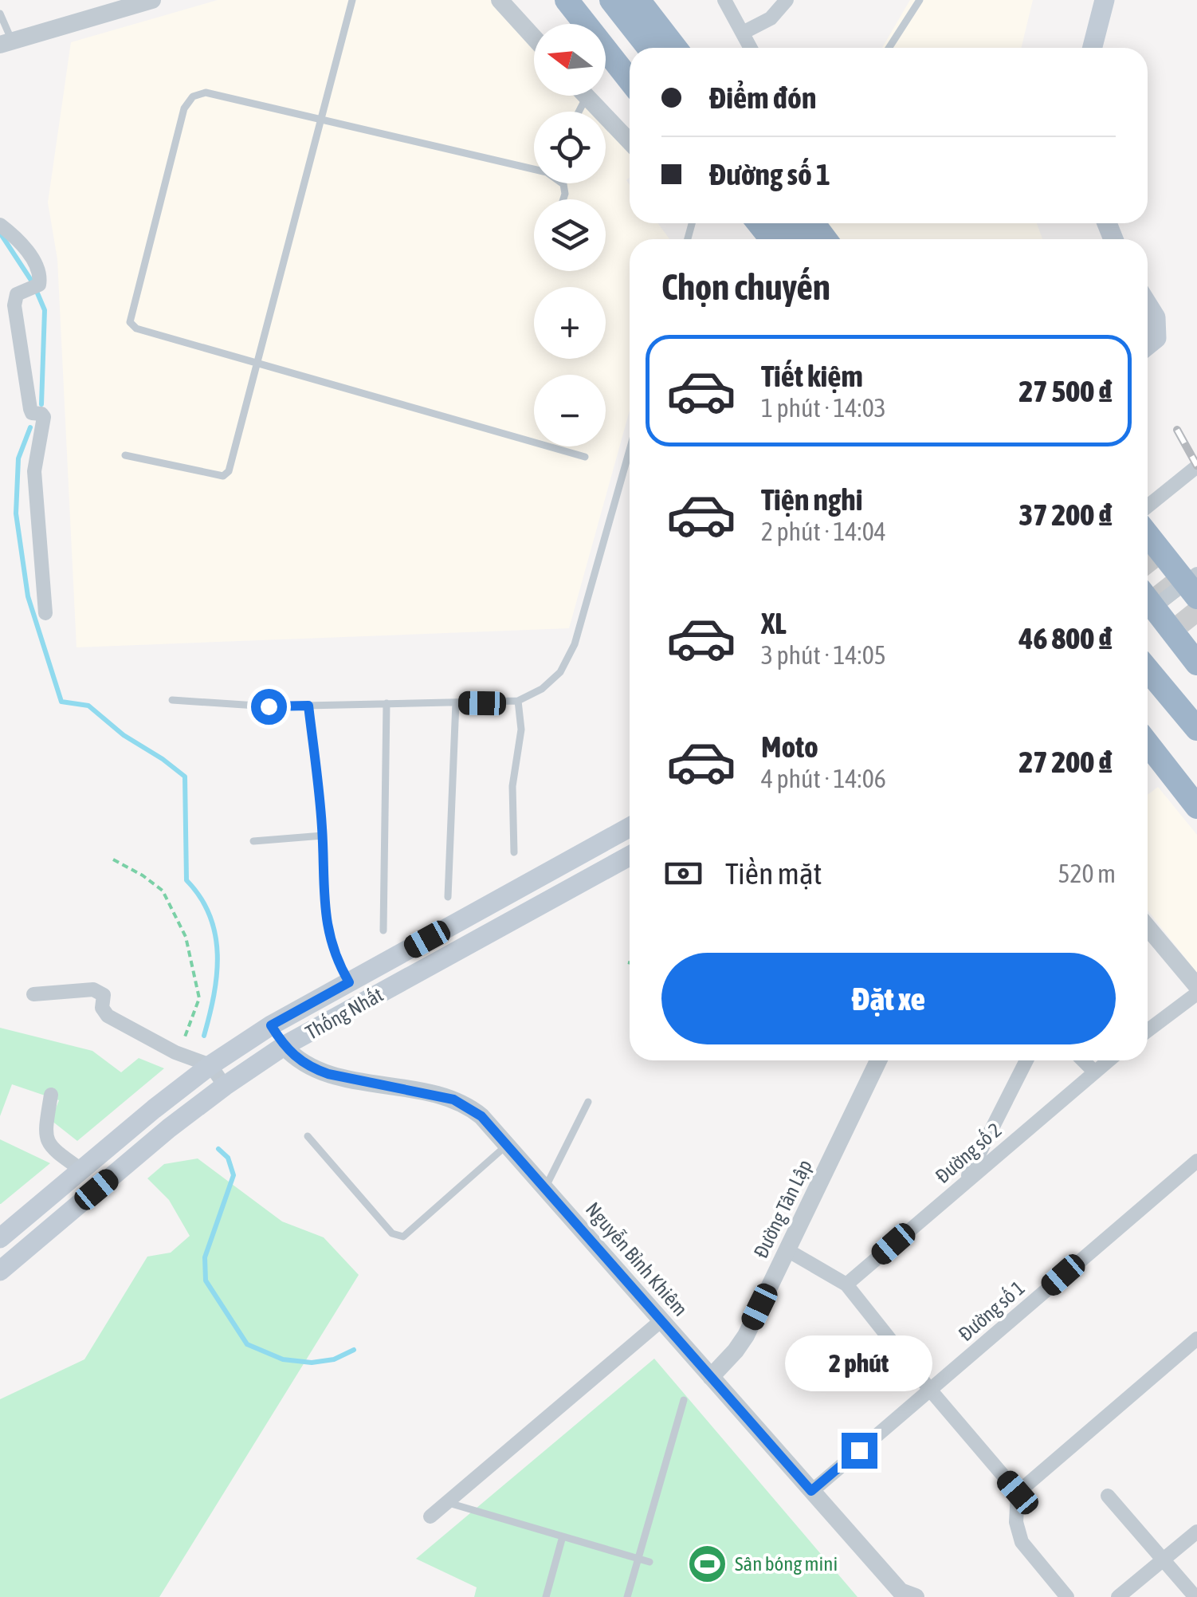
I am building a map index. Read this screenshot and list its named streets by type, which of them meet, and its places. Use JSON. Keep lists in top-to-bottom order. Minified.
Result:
{"streets":{"main road":["Thống Nhất"],"street":["Đường số 2","Đường Tân Lập","Nguyễn Bỉnh Khiêm","Đường số 1"]},"crossings":[["Thống Nhất","Nguyễn Bỉnh Khiêm"],["Đường Tân Lập","Nguyễn Bỉnh Khiêm"],["Nguyễn Bỉnh Khiêm","Đường số 1"]],"places":{"sports":["Sân bóng mini"]},"north":"left","page":{"map_buttons":["+","−"],"banner":["Điểm đón","Đường số 1"],"heading":"Chọn chuyến","list":[{"name":"Tiết kiệm","note":"1 phút · 14:03","value":"27 500 ₫"},{"name":"Tiện nghi","note":"2 phút · 14:04","value":"37 200 ₫"},{"name":"XL","note":"3 phút · 14:05","value":"46 800 ₫"},{"name":"Moto","note":"4 phút · 14:06","value":"27 200 ₫"}],"pay":["Tiền mặt","520 m"],"buttons":"Đặt xe","bubble":"2 phút"}}
